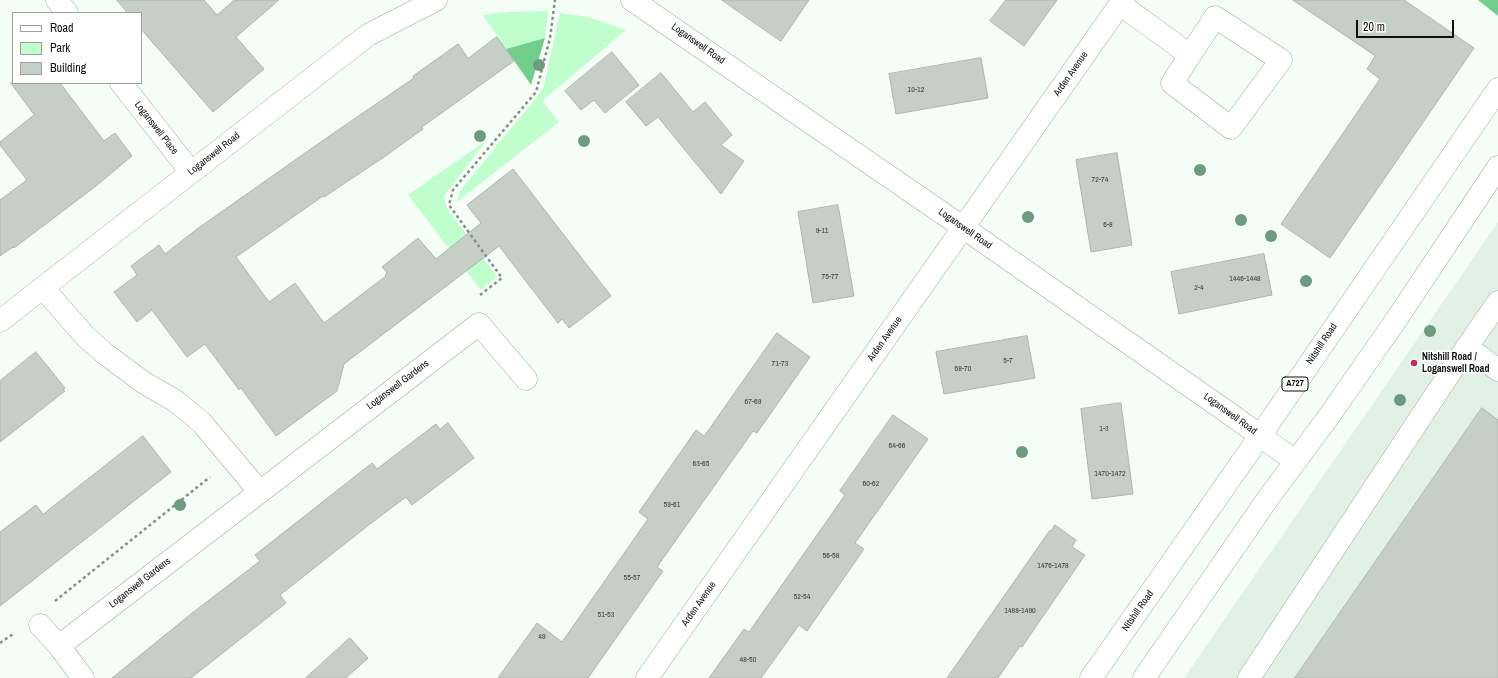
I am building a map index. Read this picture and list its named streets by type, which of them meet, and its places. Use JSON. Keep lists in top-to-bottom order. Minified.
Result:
{"streets":{"street":["Loganswell Road","Arden Avenue","Loganswell Place","Nitshill Road","A727","Loganswell Gardens"]},"crossings":[["Loganswell Road","Arden Avenue"],["Loganswell Road","Loganswell Place"],["Loganswell Road","Nitshill Road"]],"places":["Nitshill Road / Loganswell Road"],"house_numbers":["10-12","72-74","6-8","9-11","75-77","1446-1448","2-4","5-7","71-73","68-70","67-69","1-3","64-66","63-65","1470-1472","60-62","59-61","56-58","1476-1478","55-57","52-54","1488-1490","51-53","49","48-50"],"legend":["Road","Park","Building"],"scale_bar":"20 m"}
